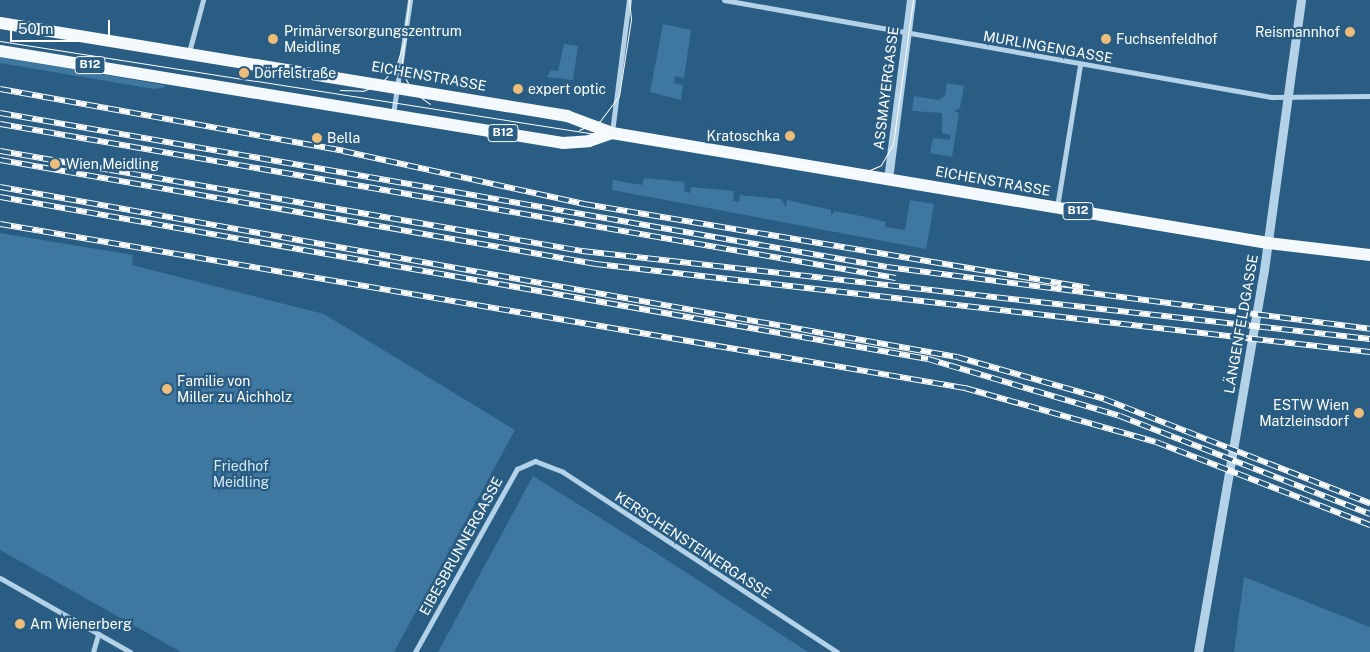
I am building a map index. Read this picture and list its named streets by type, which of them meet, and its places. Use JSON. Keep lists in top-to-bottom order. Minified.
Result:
{"streets":{"main road":["B12","EICHENSTRASSE"],"street":["MURLINGENGASSE","ASSMAYERGASSE","LÄNGENFELDGASSE","KERSCHENSTEINERGASSE","EIBESBRUNNERGASSE"]},"crossings":[["MURLINGENGASSE","ASSMAYERGASSE"],["MURLINGENGASSE","LÄNGENFELDGASSE"],["EICHENSTRASSE","ASSMAYERGASSE"],["EICHENSTRASSE","LÄNGENFELDGASSE"],["KERSCHENSTEINERGASSE","EIBESBRUNNERGASSE"]],"parks":["Friedhof Meidling"],"places":["Reismannhof","Primärversorgungszentrum Meidling","Fuchsenfeldhof","Dörfelstraße","expert optic","Kratoschka","Bella","Wien Meidling","Familie von Miller zu Aichholz","ESTW Wien Matzleinsdorf","Am Wienerberg"],"scale_bar":"50 m"}
